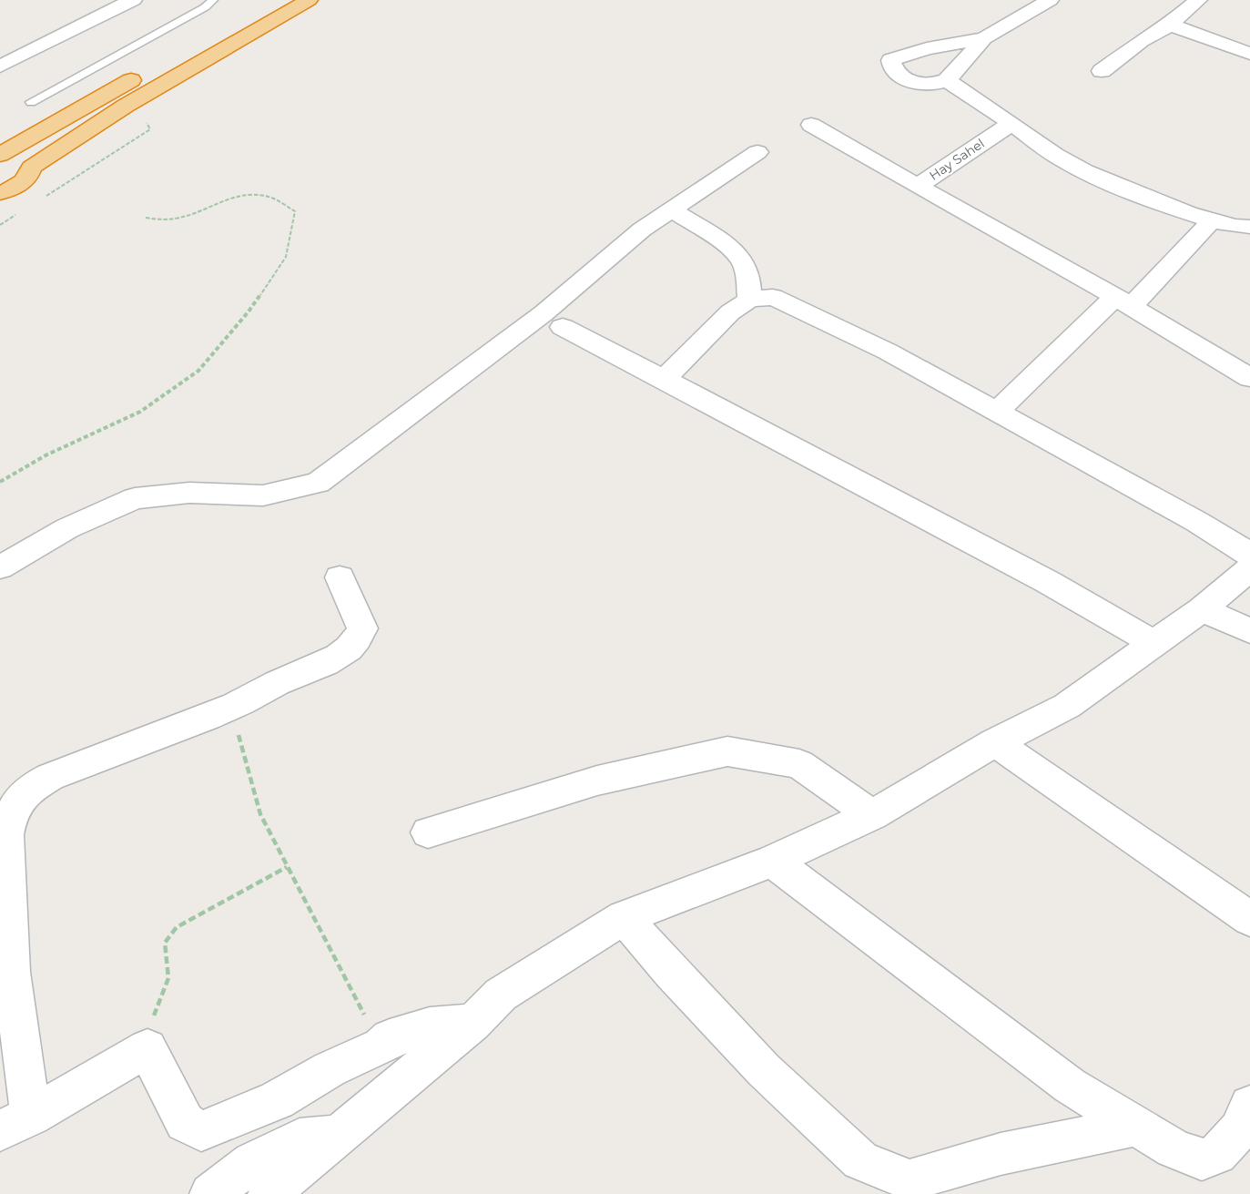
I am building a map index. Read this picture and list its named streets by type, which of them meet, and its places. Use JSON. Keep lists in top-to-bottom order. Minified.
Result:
{"streets":{"street":["Hay Sahel"]}}
